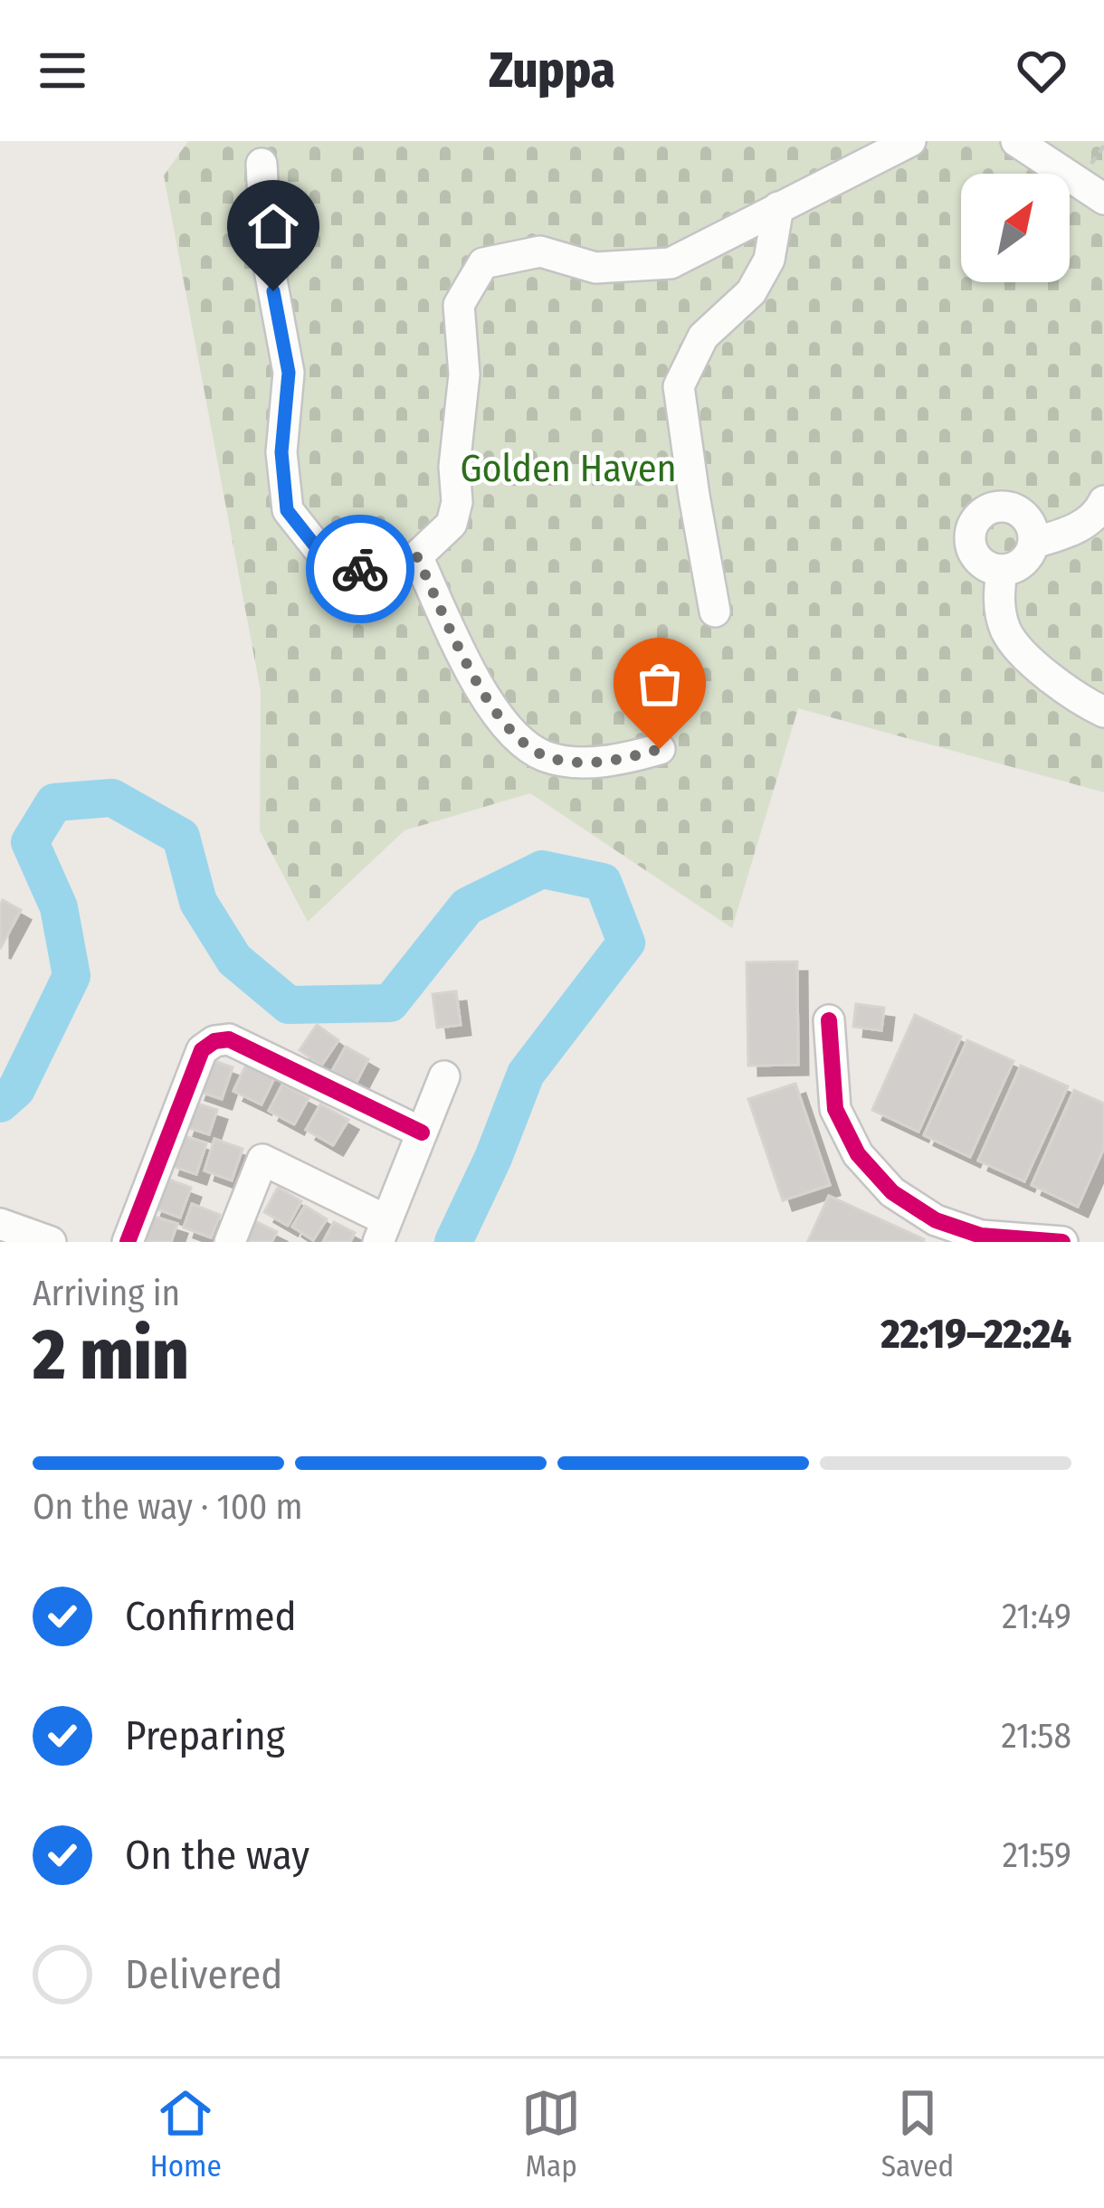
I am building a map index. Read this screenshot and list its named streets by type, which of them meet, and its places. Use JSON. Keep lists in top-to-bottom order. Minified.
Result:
{"parks":["Golden Haven"],"north":"top right","page":{"header":"Zuppa","heading":["2 min","Arriving in","22:19–22:24"],"bar":"On the way · 100 m","list":[["Confirmed","21:49"],["Preparing","21:58"],["On the way","21:59"],"Delivered"],"tabs":["Home","Map","Saved"]}}
